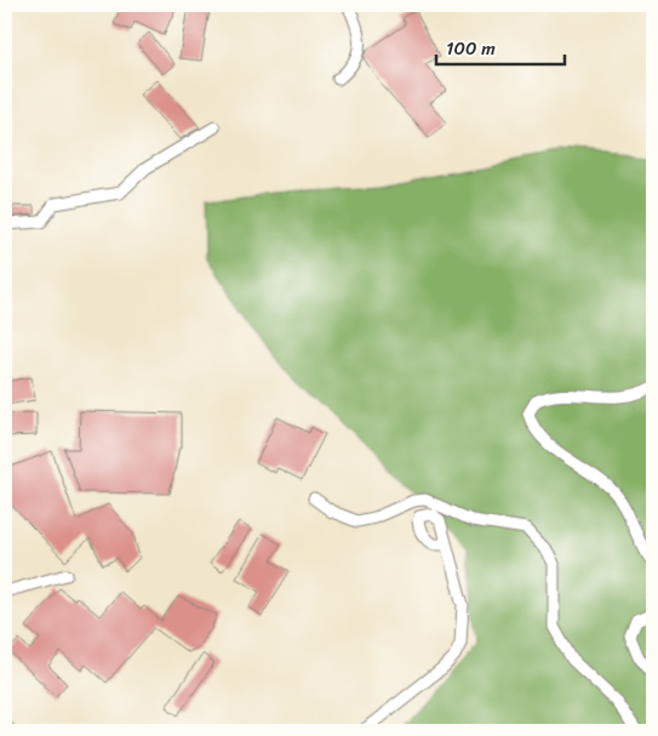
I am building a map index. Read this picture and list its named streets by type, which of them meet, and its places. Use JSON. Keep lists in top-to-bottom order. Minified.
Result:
{"scale_bar":"100 m"}
